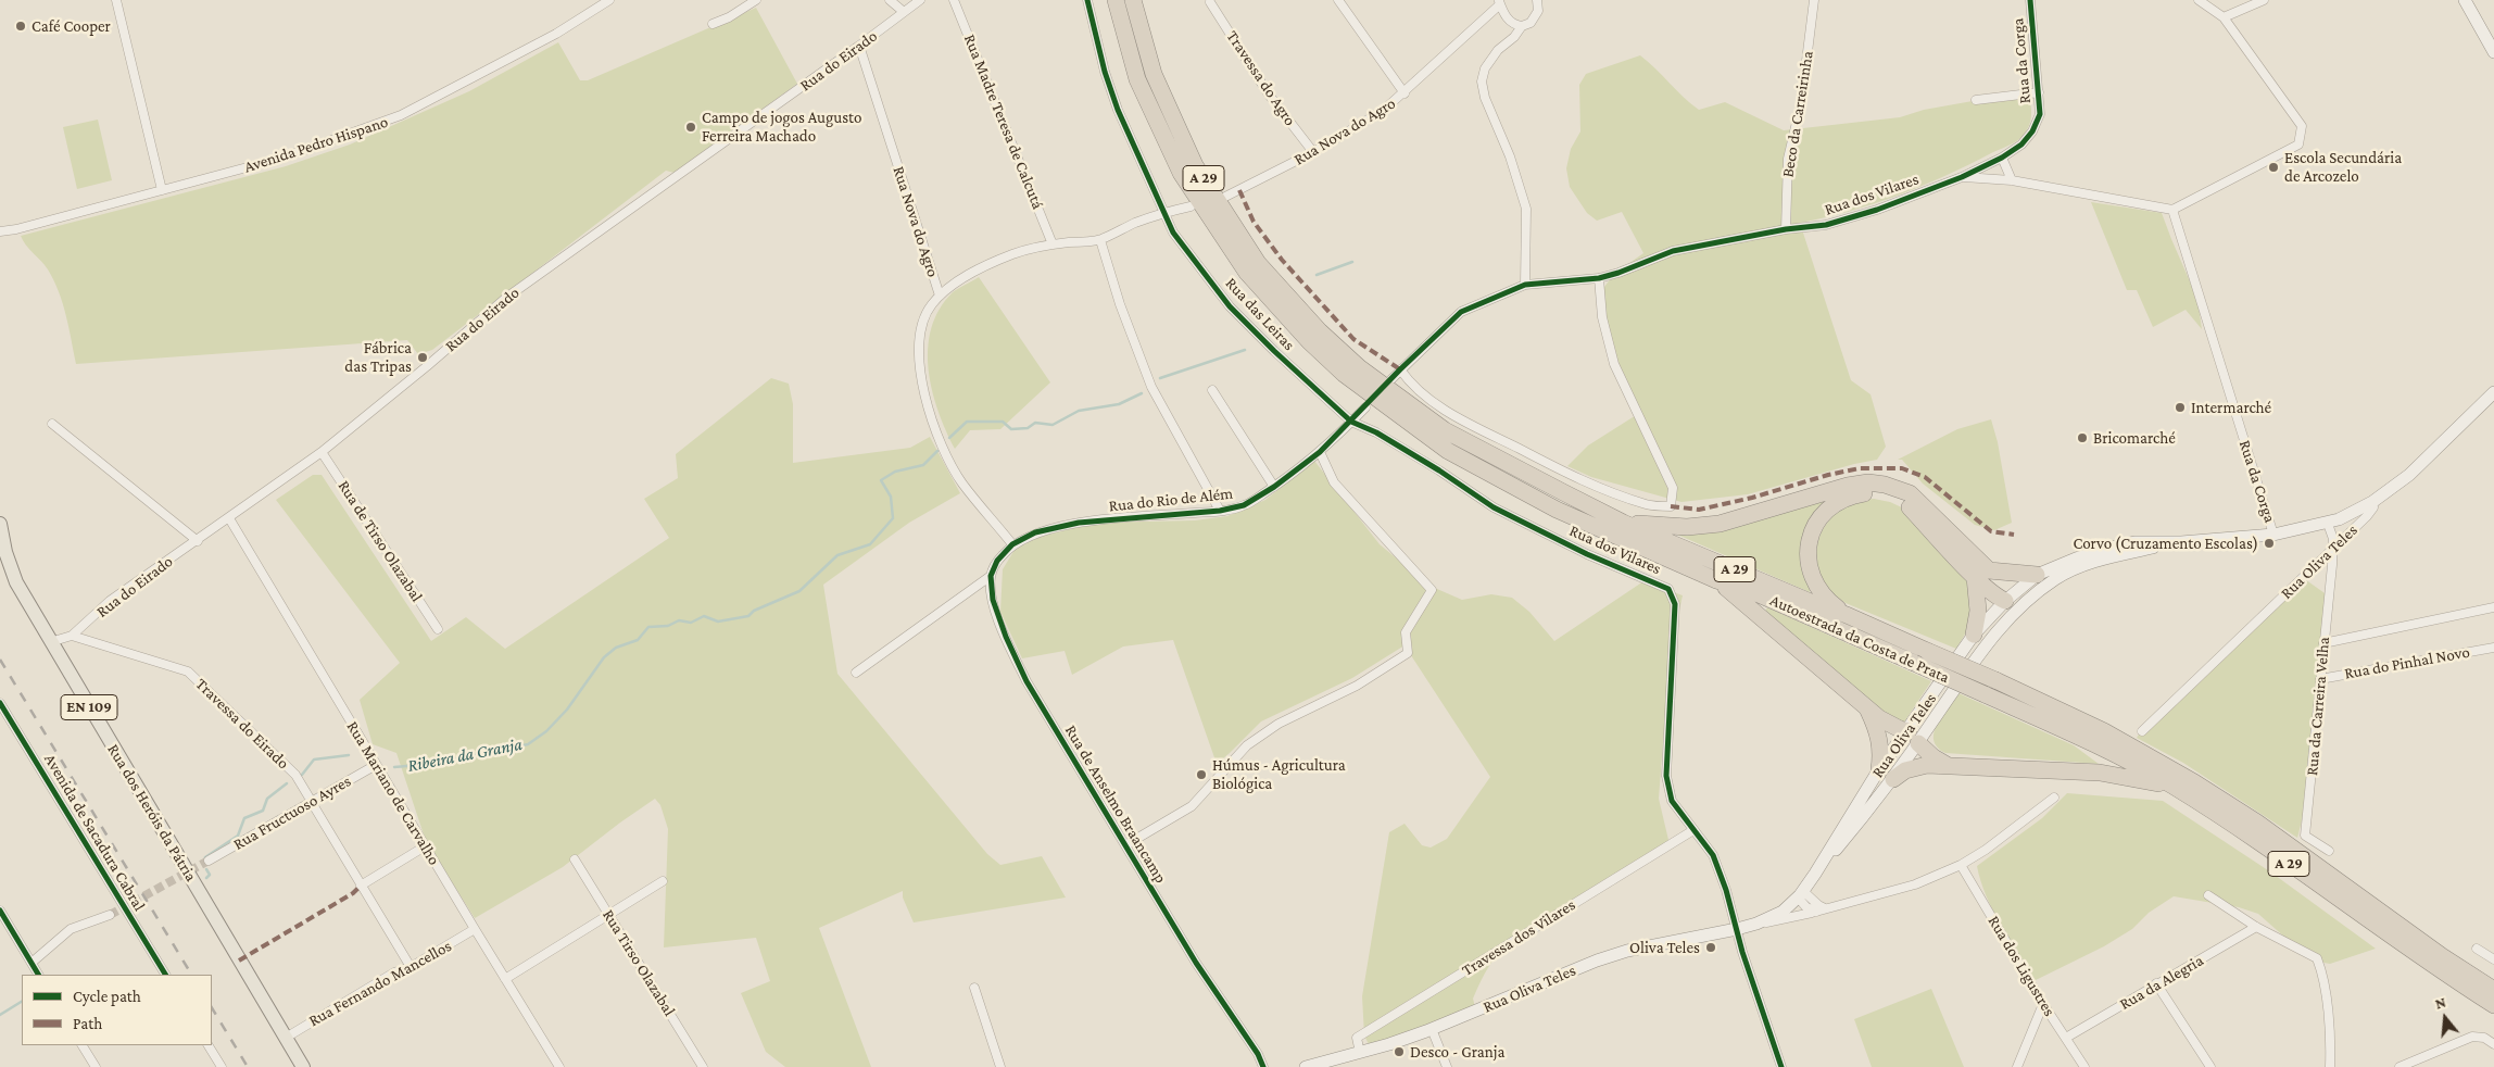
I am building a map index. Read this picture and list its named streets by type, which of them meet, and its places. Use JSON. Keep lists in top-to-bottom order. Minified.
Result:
{"streets":{"highway":["A 29","Autoestrada da Costa de Prata"],"main road":["Rua Oliva Teles","EN 109","Rua dos Heróis da Pátria"],"street":["Rua do Eirado","Rua da Corga","Travessa do Agro","Beco da Carreirinha","Rua Madre Teresa de Calcutá","Rua Nova do Agro","Avenida Pedro Hispano","Rua dos Vilares","Rua das Leiras","Rua do Rio de Além","Rua de Tirso Olazabal","Rua do Pinhal Novo","Rua da Carreira Velha","Travessa do Eirado","Rua Mariano de Carvalho","Rua de Anselmo Braancamp","Rua Fructuoso Ayres","Avenida de Sacadura Cabral","Travessa dos Vilares","Rua Tirso Olazabal","Rua dos Ligustres","Rua da Alegria","Rua Fernando Mancellos"]},"crossings":[["Rua do Eirado","Rua Nova do Agro"],["Rua do Eirado","Rua de Tirso Olazabal"],["Rua do Eirado","Travessa do Eirado"],["Rua do Eirado","Rua Mariano de Carvalho"],["Rua do Eirado","Rua dos Heróis da Pátria"],["Rua da Corga","Rua dos Vilares"],["Rua da Corga","Rua Oliva Teles"],["Travessa do Agro","Rua Nova do Agro"],["Beco da Carreirinha","Rua dos Vilares"],["Rua Madre Teresa de Calcutá","Rua Nova do Agro"],["Rua Nova do Agro","Rua das Leiras"],["Rua dos Vilares","Rua das Leiras"],["Rua dos Vilares","Rua do Rio de Além"],["Rua dos Vilares","Rua Oliva Teles"],["Rua dos Vilares","Travessa dos Vilares"],["Rua das Leiras","Rua do Rio de Além"],["Rua Oliva Teles","Rua da Carreira Velha"],["Rua Oliva Teles","Travessa dos Vilares"],["Rua Oliva Teles","Rua dos Ligustres"],["Rua do Pinhal Novo","Rua da Carreira Velha"],["Rua Mariano de Carvalho","Rua Fructuoso Ayres"],["Rua Mariano de Carvalho","Rua Fernando Mancellos"],["Rua dos Heróis da Pátria","Rua Fernando Mancellos"],["Rua dos Ligustres","Rua da Alegria"]],"water":["Ribeira da Granja"],"places":["Café Cooper","Campo de jogos Augusto Ferreira Machado","Escola Secundária de Arcozelo","Fábrica das Tripas","Intermarché","Bricomarché","Corvo (Cruzamento Escolas)","Húmus - Agricultura Biológica","Oliva Teles","Desco - Granja"],"legend":["Cycle path","Path"],"north":"top"}
